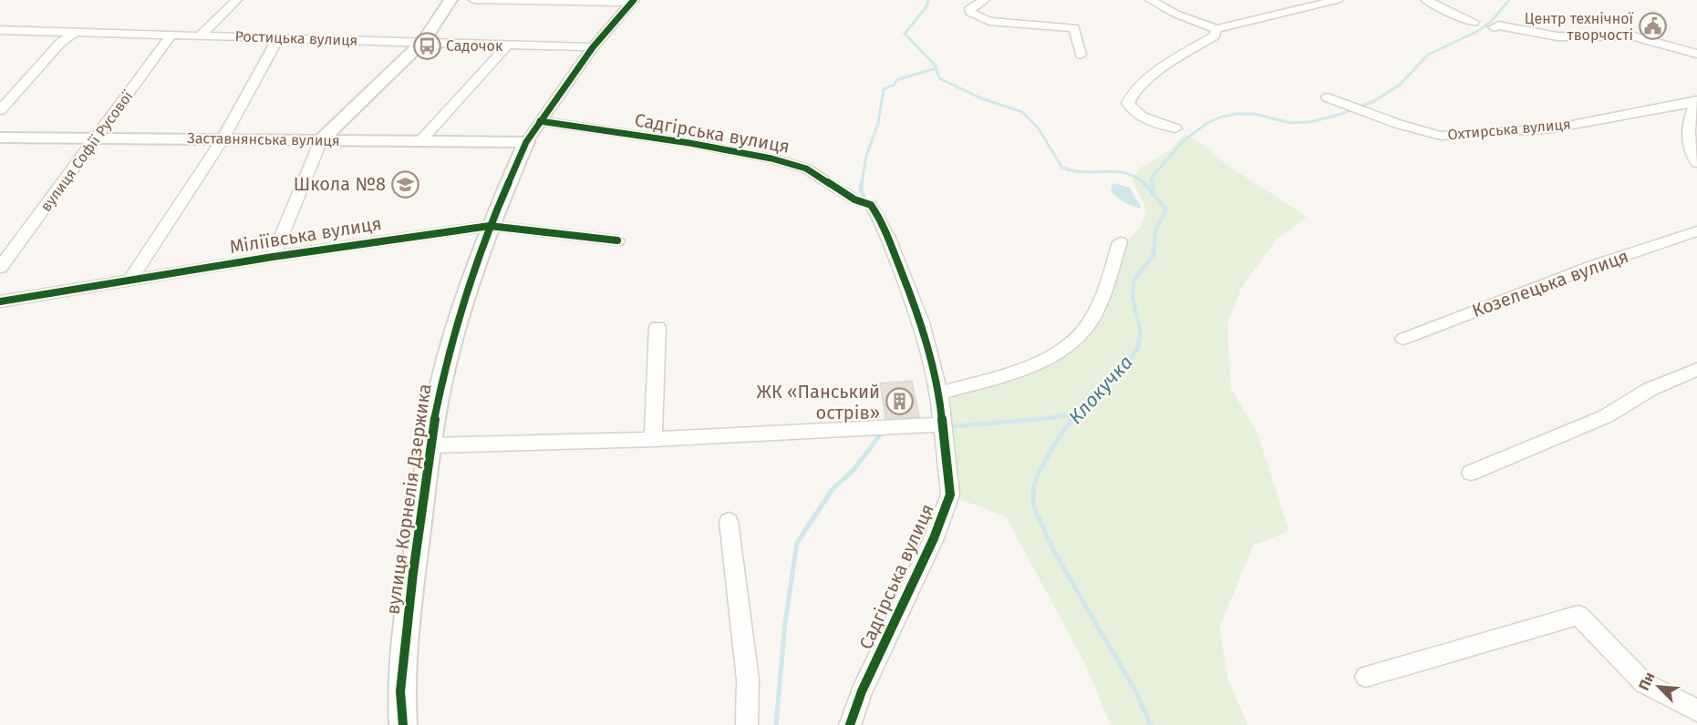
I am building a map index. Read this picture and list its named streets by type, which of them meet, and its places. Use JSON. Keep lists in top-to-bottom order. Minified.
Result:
{"streets":{"street":["Ростицька вулиця","Охтирська вулиця","Садгірська вулиця","Заставнянська вулиця","вулиця Софії Русової","Міліївська вулиця","Козелецька вулиця","вулиця Корнелія Дзержика"]},"crossings":[["Ростицька вулиця","вулиця Софії Русової"],["Ростицька вулиця","вулиця Корнелія Дзержика"],["Садгірська вулиця","вулиця Корнелія Дзержика"],["Заставнянська вулиця","вулиця Софії Русової"],["Заставнянська вулиця","вулиця Корнелія Дзержика"],["Міліївська вулиця","вулиця Корнелія Дзержика"]],"water":["Клокучка"],"places":{"public building":["Центр технічної творчості"],"bus stop":["Садочок"],"school or university":["Школа №8"],"building":["ЖК «Панський острів»"]},"north":"top left"}
